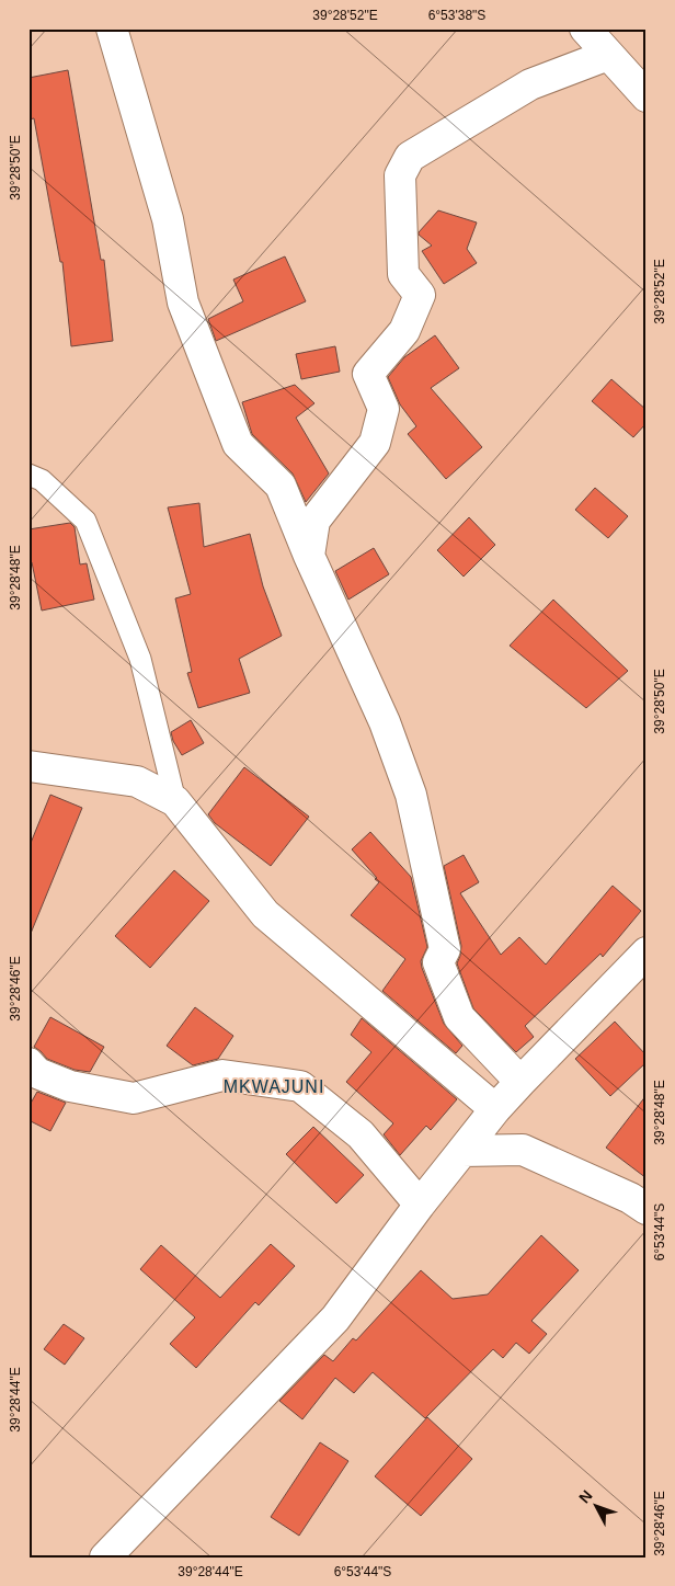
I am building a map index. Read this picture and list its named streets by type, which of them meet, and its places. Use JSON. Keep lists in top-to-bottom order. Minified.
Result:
{"districts":["MKWAJUNI"],"north":"top left","coordinates":["39°28'52\"E","6°53'38\"S","39°28'50\"E","39°28'48\"E","39°28'46\"E","6°53'44\"S","39°28'44\"E"]}
